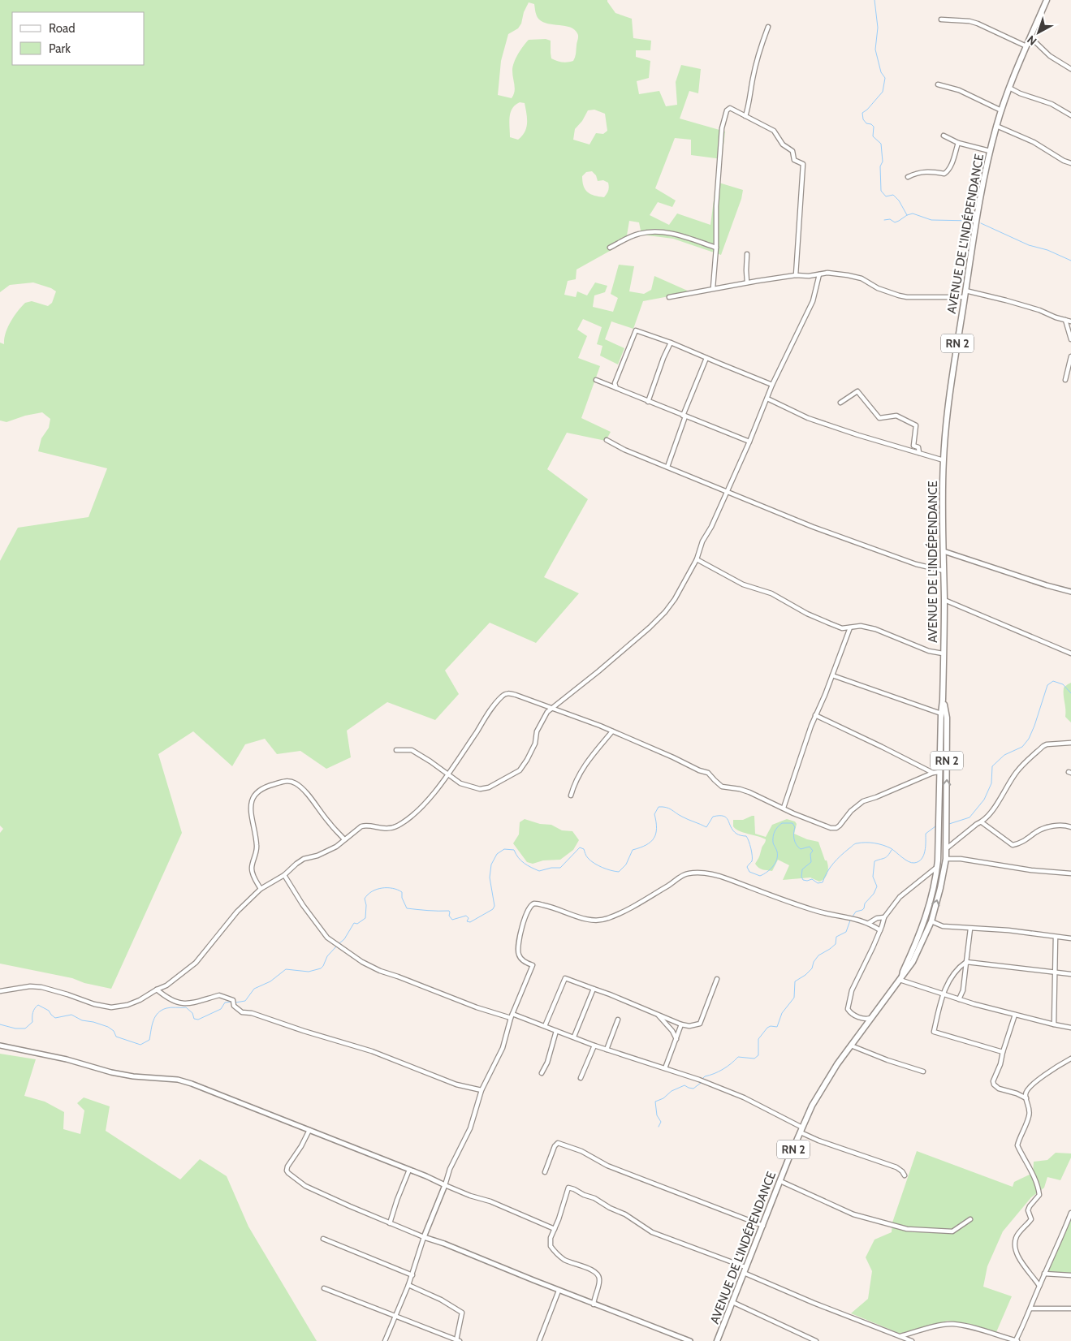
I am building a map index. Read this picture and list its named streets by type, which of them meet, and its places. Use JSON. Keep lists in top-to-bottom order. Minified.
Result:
{"streets":{"main road":["AVENUE DE L'INDÉPENDANCE","RN 2"]},"legend":["Road","Park"],"north":"bottom left"}
